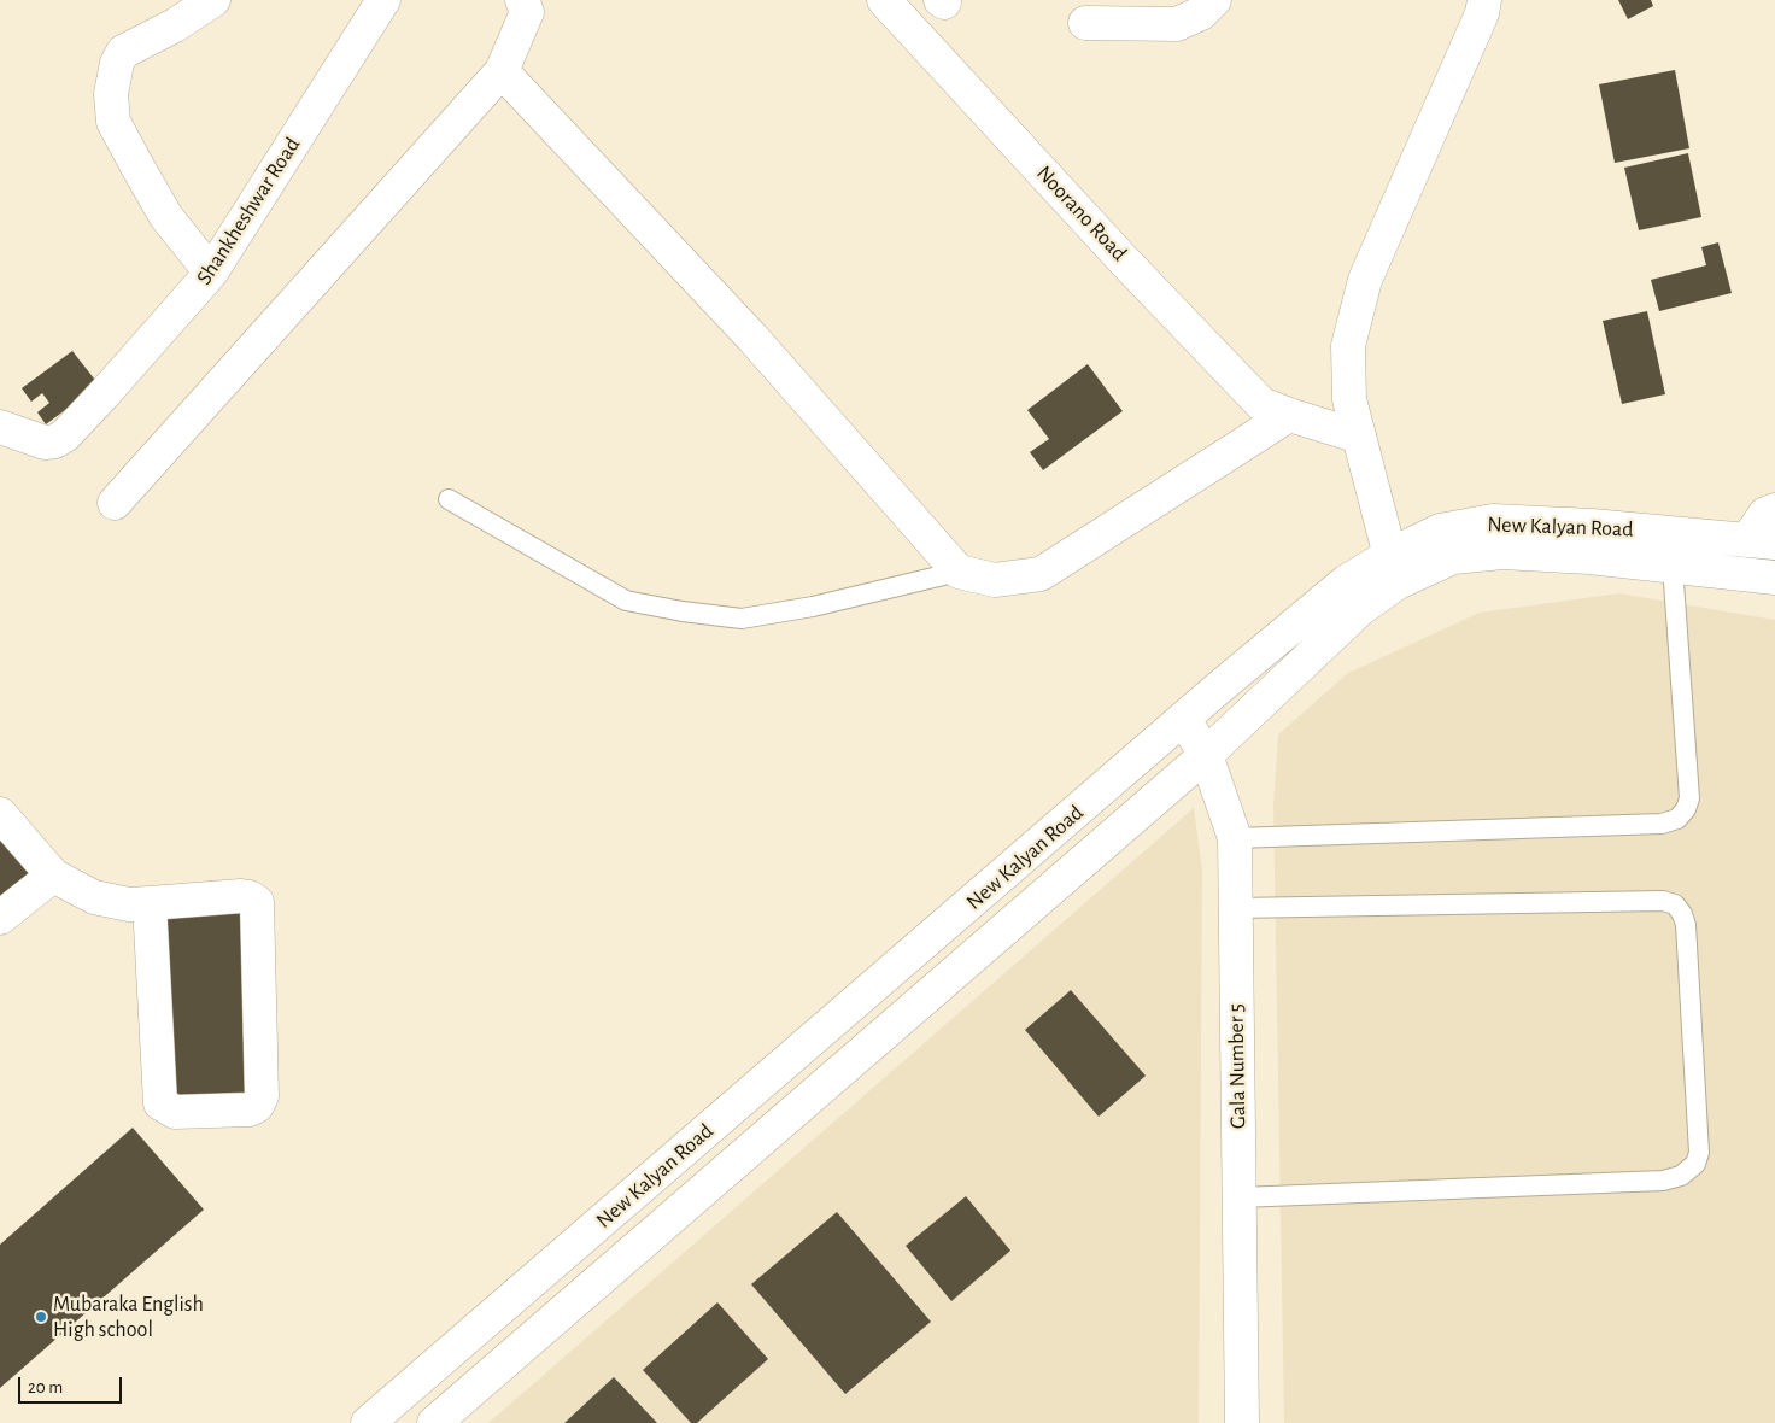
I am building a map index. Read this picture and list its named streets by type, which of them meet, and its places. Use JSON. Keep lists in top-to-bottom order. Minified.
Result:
{"streets":{"street":["Shankheshwar Road","Noorano Road","New Kalyan Road","Gala Number 5"]},"crossings":[["New Kalyan Road","Gala Number 5"]],"places":["Mubaraka English High school"],"scale_bar":"20 m"}
